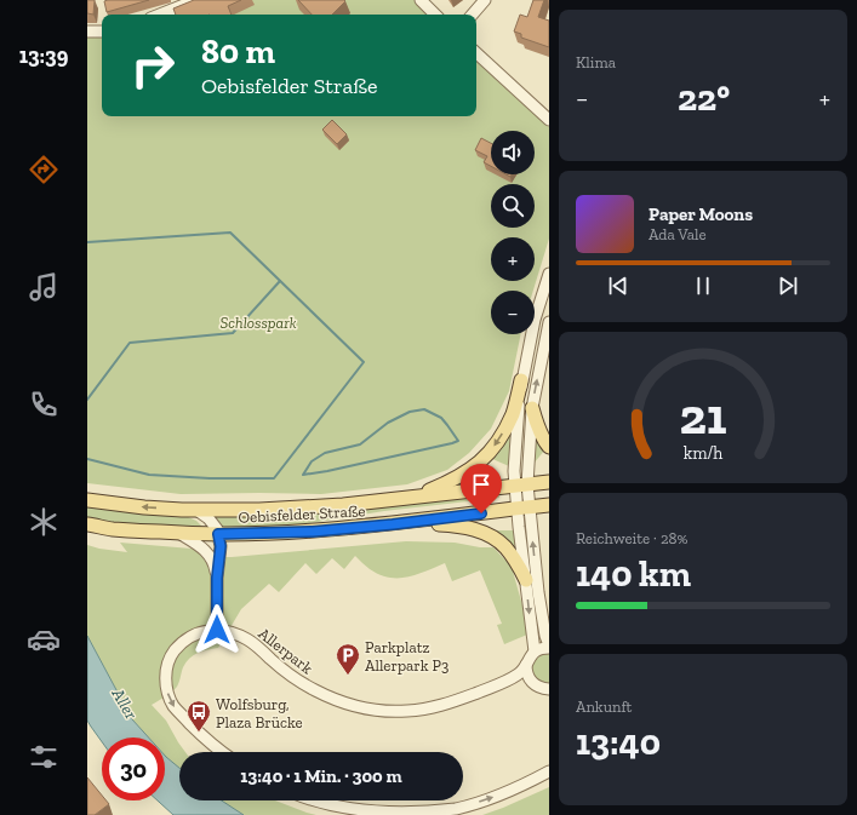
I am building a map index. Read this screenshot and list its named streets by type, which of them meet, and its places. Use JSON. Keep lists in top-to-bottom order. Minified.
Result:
{"streets":{"main road":["Oebisfelder Straße"],"street":["Allerpark"]},"water":["Aller"],"parks":["Schlosspark"],"places":{"parking":["Parkplatz Allerpark P3"],"bus stop":["Wolfsburg, Plaza Brücke"]},"page":{"tabs":"13:39","tile":["Klima",["Reichweite · 28%","140 km"],["Ankunft","13:40"]],"turn":["80 m","Oebisfelder Straße"],"heat":["−","22°","+"],"map_buttons":["+","−"],"song":["Paper Moons","Ada Vale"],"limit":"30","trip":"13:40 · 1 Min. · 300 m","gauge":["21","km/h"]}}
